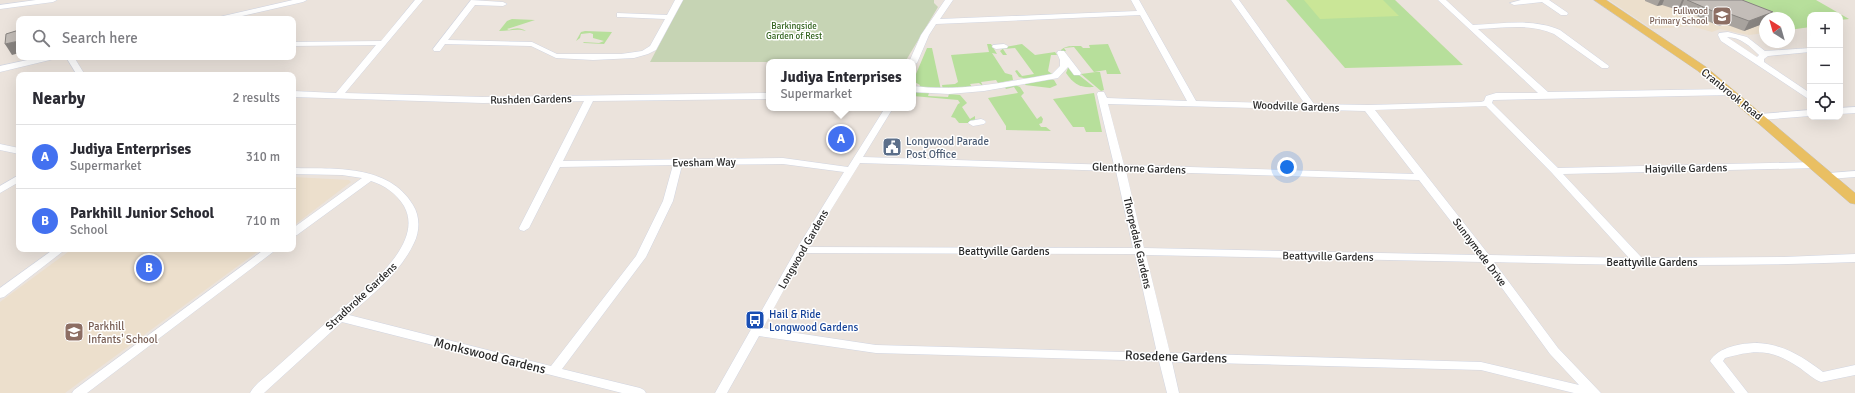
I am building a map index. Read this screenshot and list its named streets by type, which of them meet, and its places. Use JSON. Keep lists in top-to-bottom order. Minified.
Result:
{"streets":{"main road":["Cranbrook Road"],"street":["Rushden Gardens","Woodville Gardens","Evesham Way","Glenthorne Gardens","Haigville Gardens","Thorpedale Gardens","Longwood Gardens","Beattyville Gardens","Sunnymede Drive","Stradbroke Gardens","Monkswood Gardens","Rosedene Gardens"]},"crossings":[["Cranbrook Road","Haigville Gardens"],["Woodville Gardens","Thorpedale Gardens"],["Woodville Gardens","Sunnymede Drive"],["Evesham Way","Longwood Gardens"],["Glenthorne Gardens","Thorpedale Gardens"],["Glenthorne Gardens","Longwood Gardens"],["Glenthorne Gardens","Sunnymede Drive"],["Thorpedale Gardens","Beattyville Gardens"],["Thorpedale Gardens","Rosedene Gardens"],["Longwood Gardens","Beattyville Gardens"],["Longwood Gardens","Rosedene Gardens"],["Beattyville Gardens","Sunnymede Drive"],["Sunnymede Drive","Rosedene Gardens"],["Stradbroke Gardens","Monkswood Gardens"]],"parks":["Barkingside Garden of Rest"],"places":{"school or university":["Fullwood Primary School","Parkhill Infants' School"],"public building":["Longwood Parade Post Office"],"bus stop":["Hail & Ride Longwood Gardens"]},"north":"top left","page":{"map_buttons":["+","−"],"search":"Search here","popup":["Judiya Enterprises","Supermarket"],"heading":["Nearby","2 results"],"pins":["A","B"],"list":[{"mark":"A","name":"Judiya Enterprises","note":"Supermarket","value":"310 m"},{"mark":"B","name":"Parkhill Junior School","note":"School","value":"710 m"}]}}
